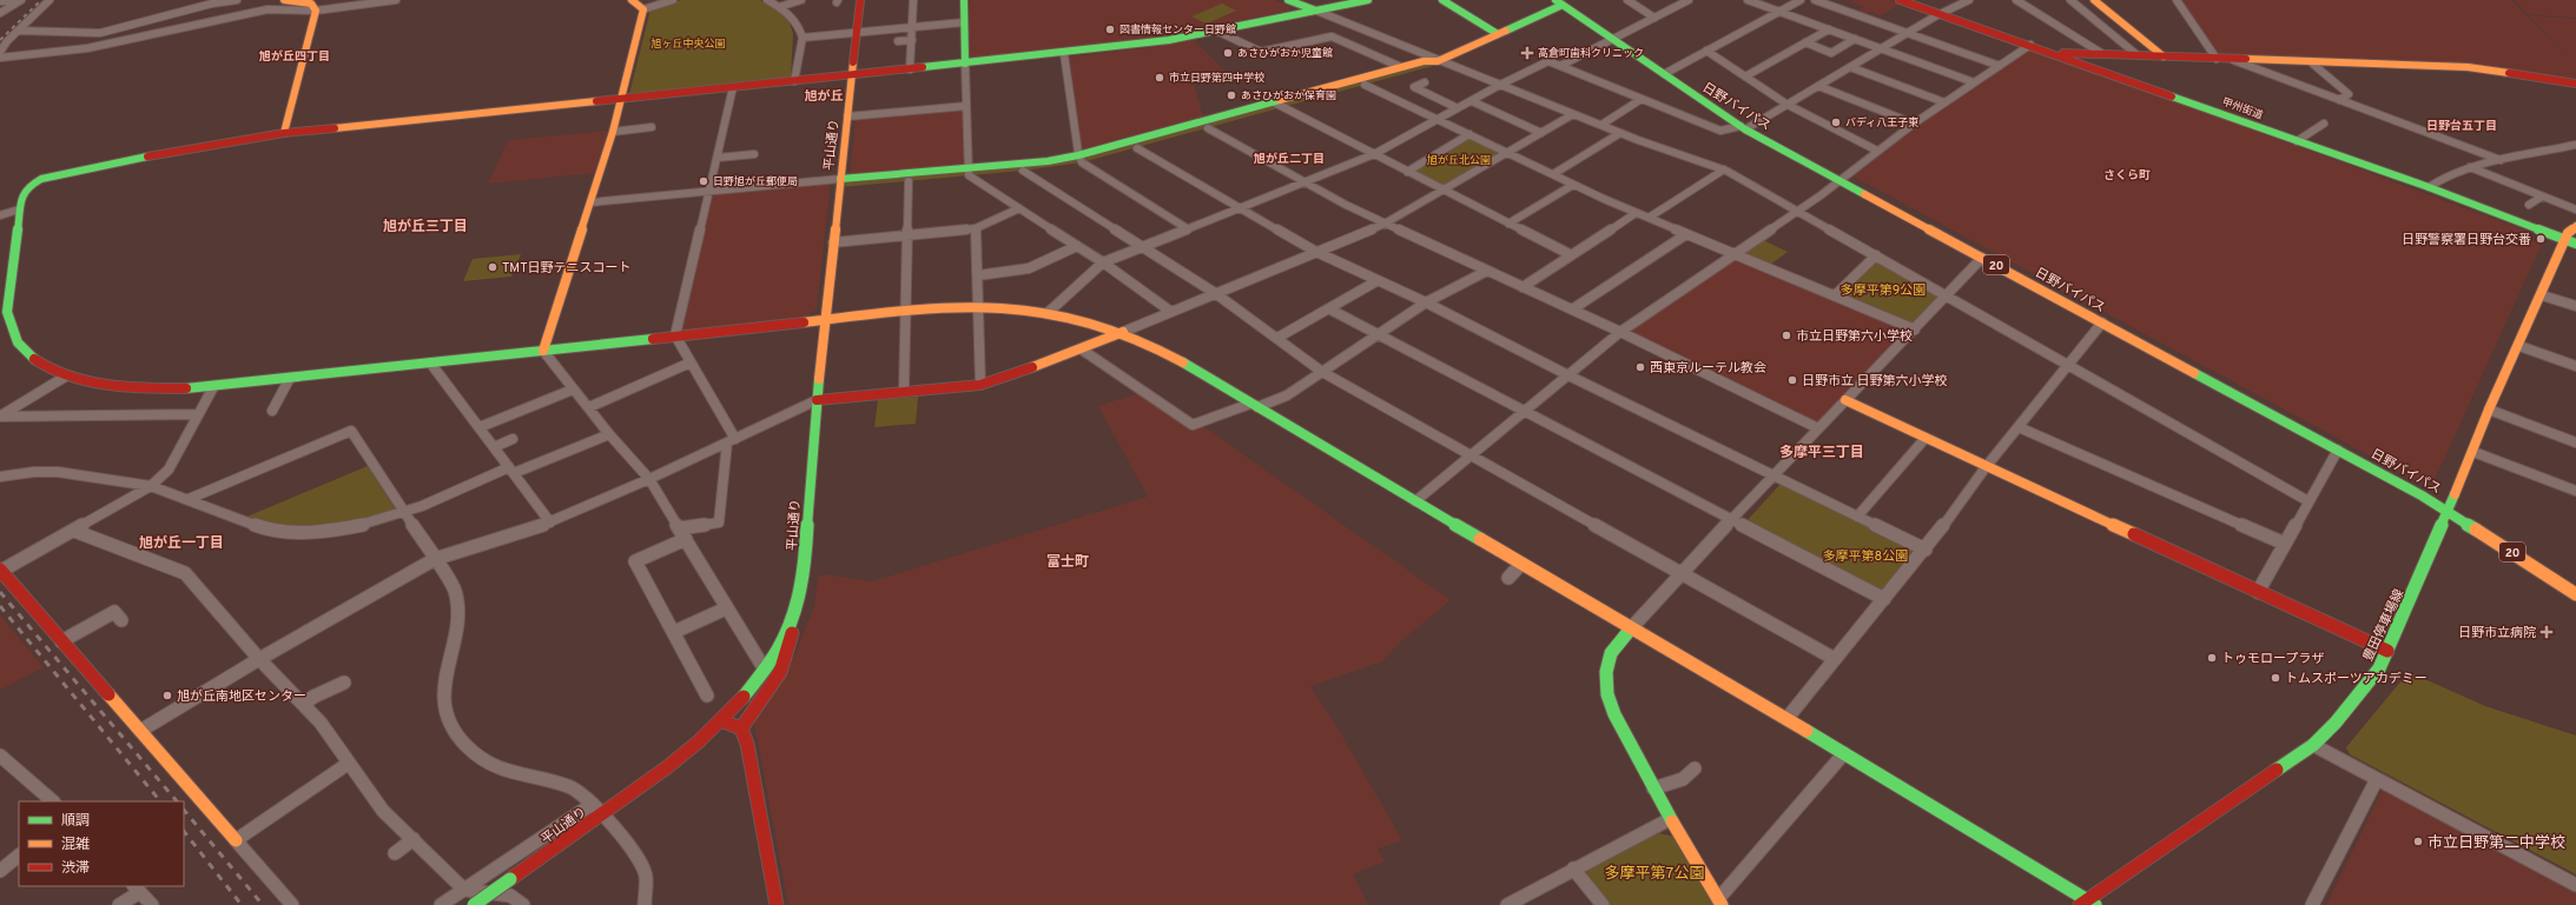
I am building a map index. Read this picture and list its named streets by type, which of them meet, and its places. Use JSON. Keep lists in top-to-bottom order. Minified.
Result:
{"streets":{"main road":["日野バイパス","甲州街道","平山通り","20","豊田停車場線"]},"crossings":[["日野バイパス","豊田停車場線"],["甲州街道","豊田停車場線"]],"districts":["旭が丘四丁目","旭が丘","日野台五丁目","旭が丘二丁目","さくら町","旭が丘三丁目","多摩平三丁目","旭が丘一丁目","富士町"],"parks":["旭ヶ丘中央公園","旭が丘北公園","多摩平第9公園","多摩平第8公園","多摩平第7公園"],"places":{"other":["図書情報センター日野館","あさひがおか児童館","市立日野第四中学校","あさひがおか保育園","バディ八王子東","日野旭が丘郵便局","日野警察署日野台交番","TMT日野テニスコート","市立日野第六小学校","西東京ルーテル教会","日野市立 日野第六小学校","トゥモロープラザ","トムスポーツアカデミー","旭が丘南地区センター","市立日野第二中学校"],"health":["高倉町歯科クリニック","日野市立病院"]},"legend":["順調","混雑","渋滞"]}
